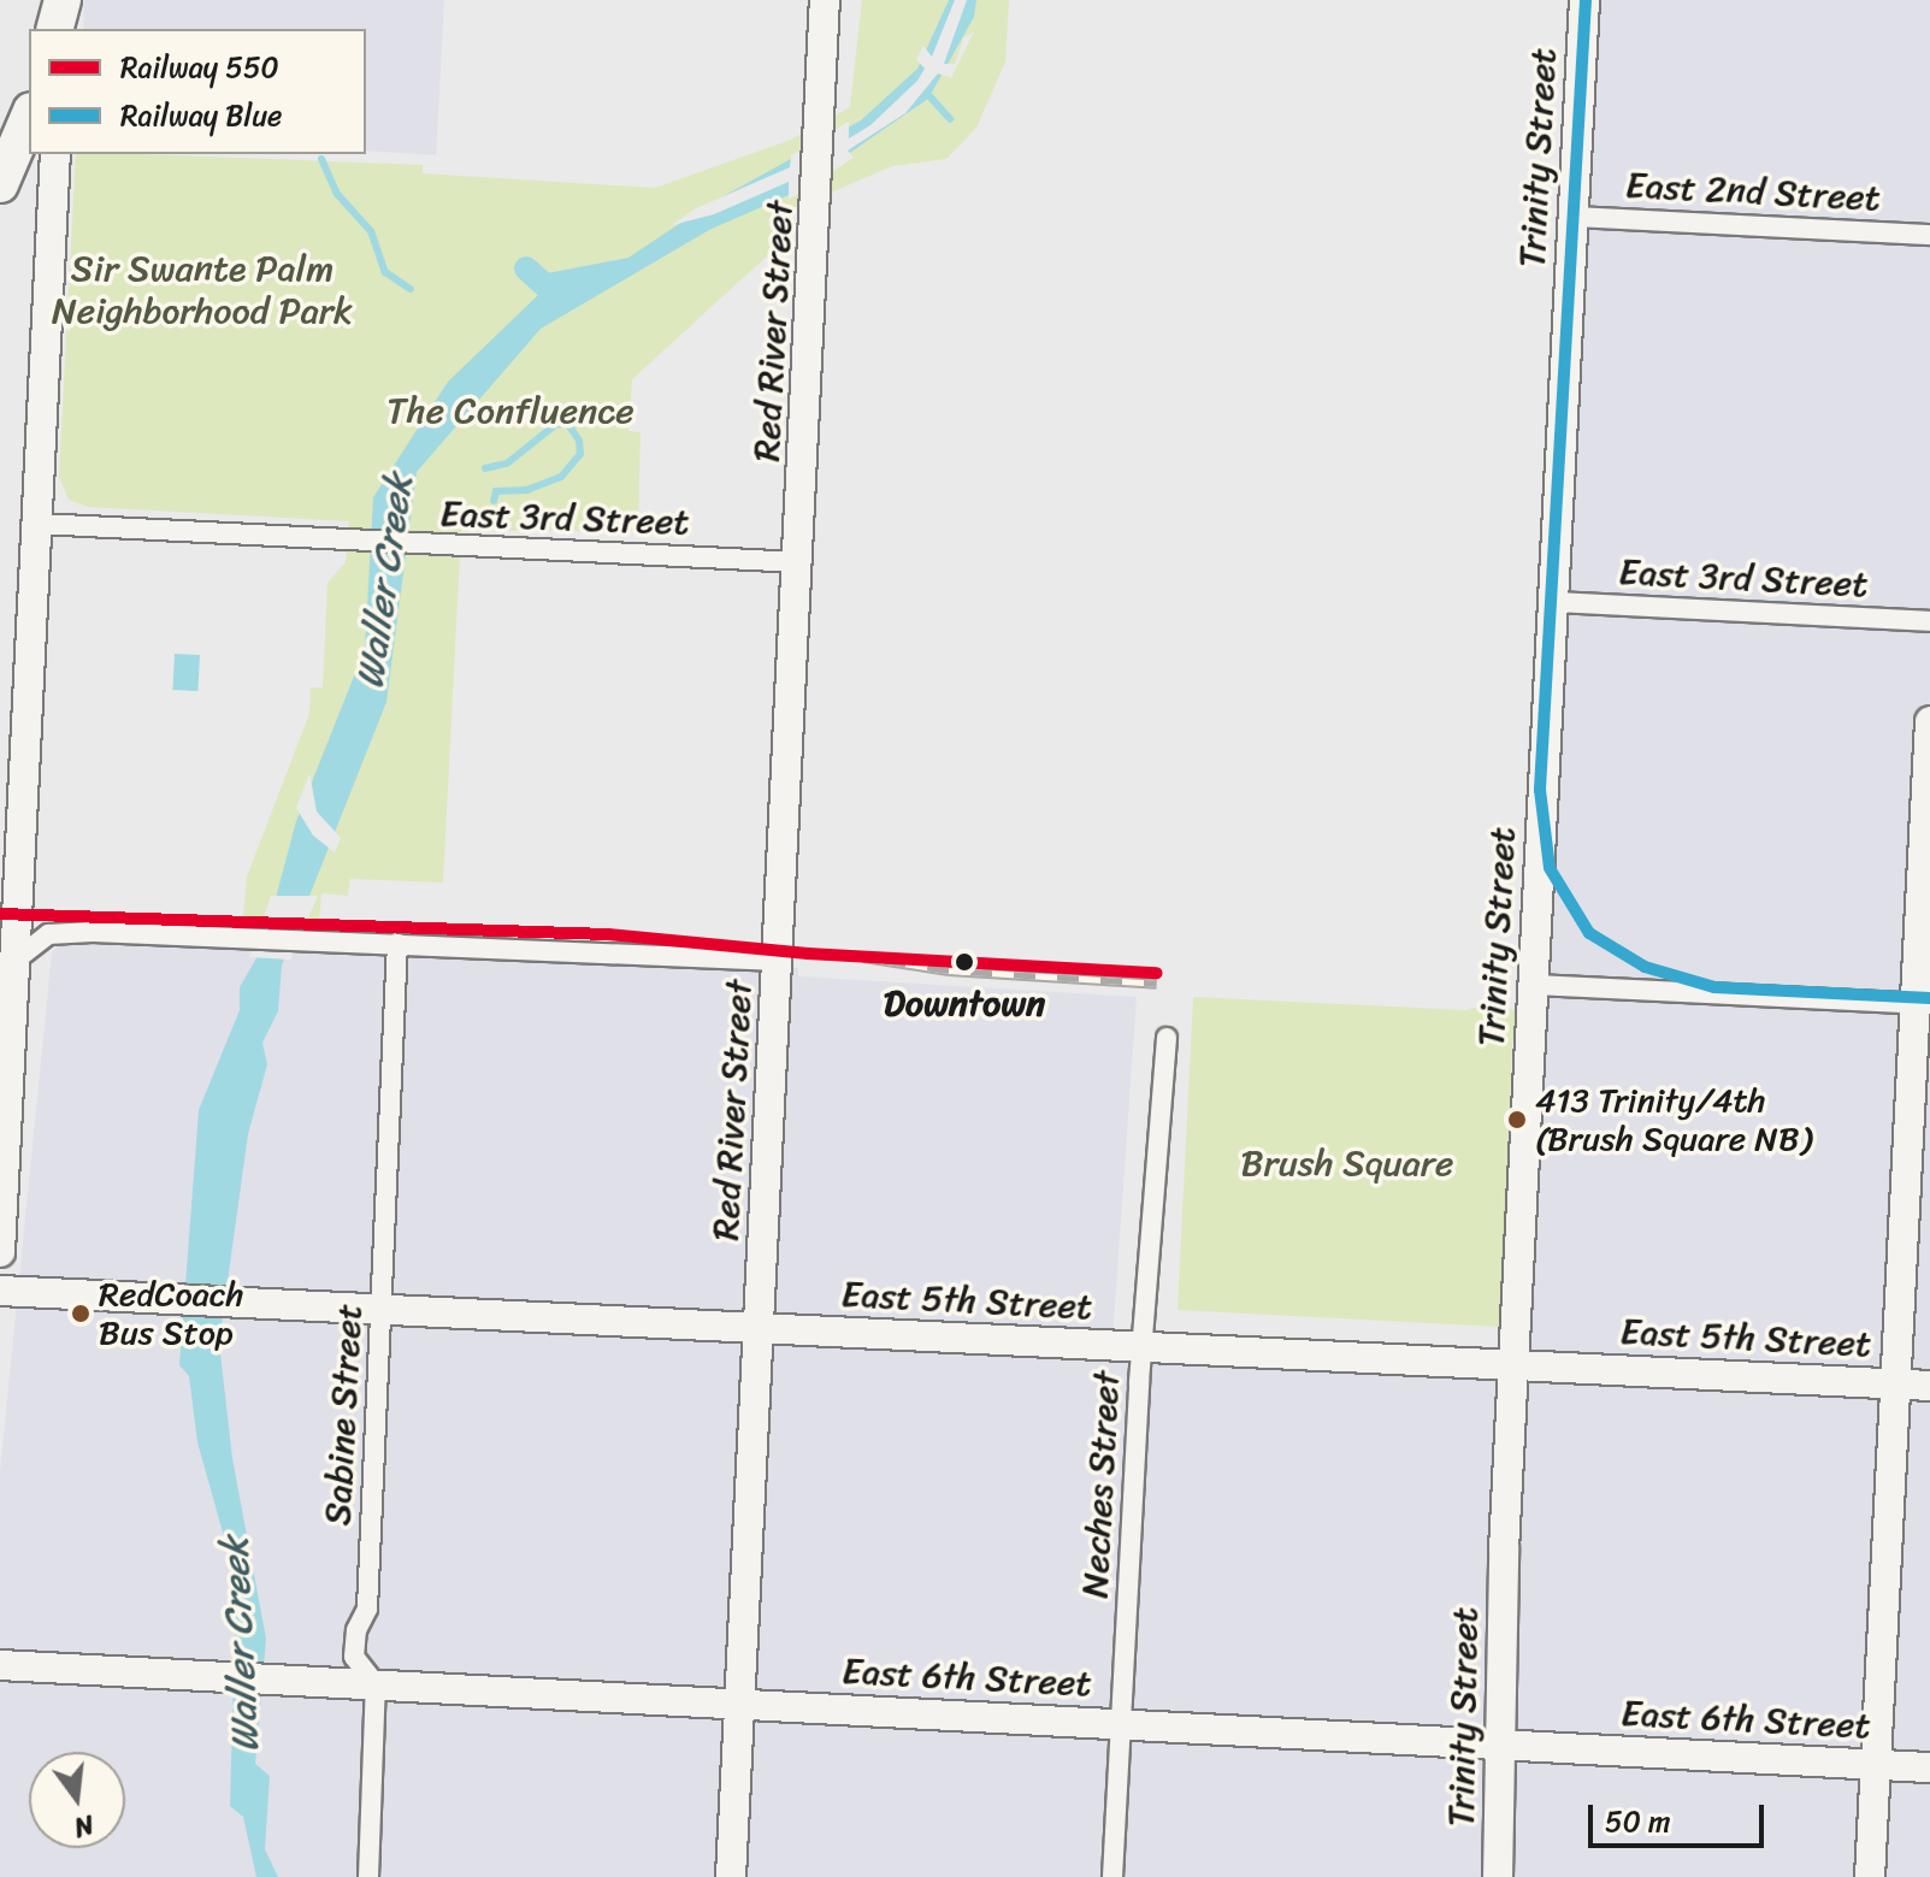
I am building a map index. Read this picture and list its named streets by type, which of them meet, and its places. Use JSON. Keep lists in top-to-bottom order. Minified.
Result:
{"streets":{"main road":["Trinity Street","Red River Street","East 5th Street","East 6th Street"],"street":["East 2nd Street","East 3rd Street","Sabine Street","Neches Street"]},"crossings":[["Trinity Street","East 2nd Street"],["Trinity Street","East 3rd Street"],["Trinity Street","East 5th Street"],["Trinity Street","East 6th Street"],["Red River Street","East 3rd Street"],["Red River Street","East 5th Street"],["Red River Street","East 6th Street"],["East 5th Street","Sabine Street"],["East 5th Street","Neches Street"],["Sabine Street","East 6th Street"],["Neches Street","East 6th Street"]],"water":["Waller Creek"],"parks":["Sir Swante Palm Neighborhood Park","The Confluence","Brush Square"],"places":["Downtown","413 Trinity/4th (Brush Square NB)","RedCoach Bus Stop"],"lines":["rail line Blue","rail line 550"],"legend":["Railway 550","Railway Blue"],"scale_bar":"50 m","north":"bottom"}
